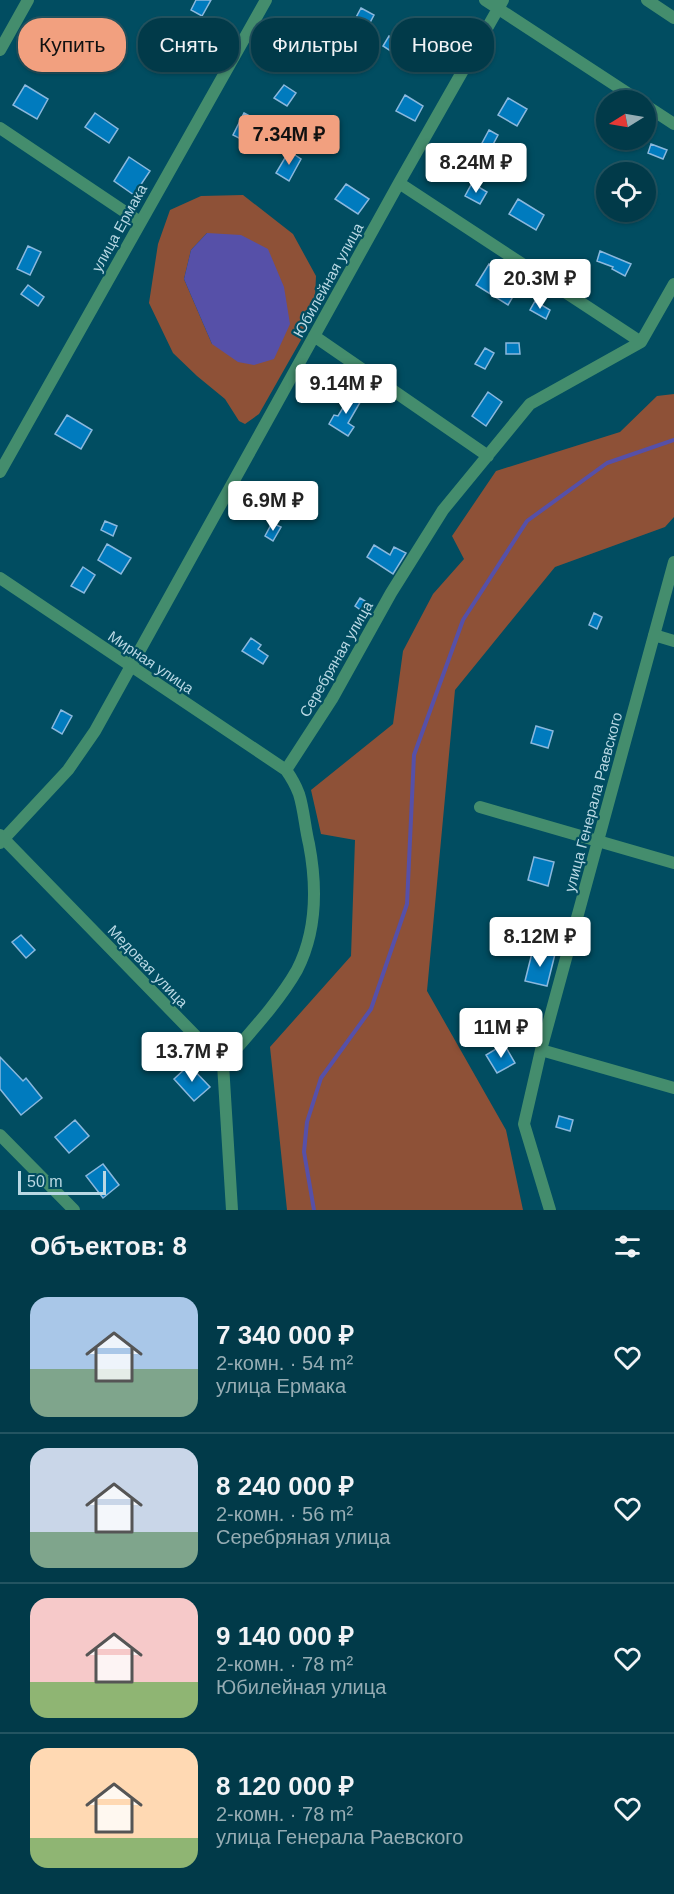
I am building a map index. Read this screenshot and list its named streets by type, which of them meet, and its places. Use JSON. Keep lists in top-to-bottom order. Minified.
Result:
{"streets":{"street":["улица Ермака","Юбилейная улица","Серебряная улица","Мирная улица","улица Генерала Раевского","Медовая улица"]},"crossings":[["Юбилейная улица","Мирная улица"],["Юбилейная улица","Медовая улица"],["Серебряная улица","Мирная улица"]],"scale_bar":"50 m","north":"left","page":{"chip":["Купить","Снять","Фильтры","Новое"],"price":["7.34M ₽","8.24M ₽","20.3M ₽","9.14M ₽","6.9M ₽","8.12M ₽","11M ₽","13.7M ₽"],"scale":"50 m","heading":"Объектов: 8","list":[{"name":"7 340 000 ₽","note":"2-комн. · 54 m² · улица Ермака"},{"name":"8 240 000 ₽","note":"2-комн. · 56 m² · Серебряная улица"},{"name":"9 140 000 ₽","note":"2-комн. · 78 m² · Юбилейная улица"},{"name":"8 120 000 ₽","note":"2-комн. · 78 m² · улица Генерала Раевского"}]}}
